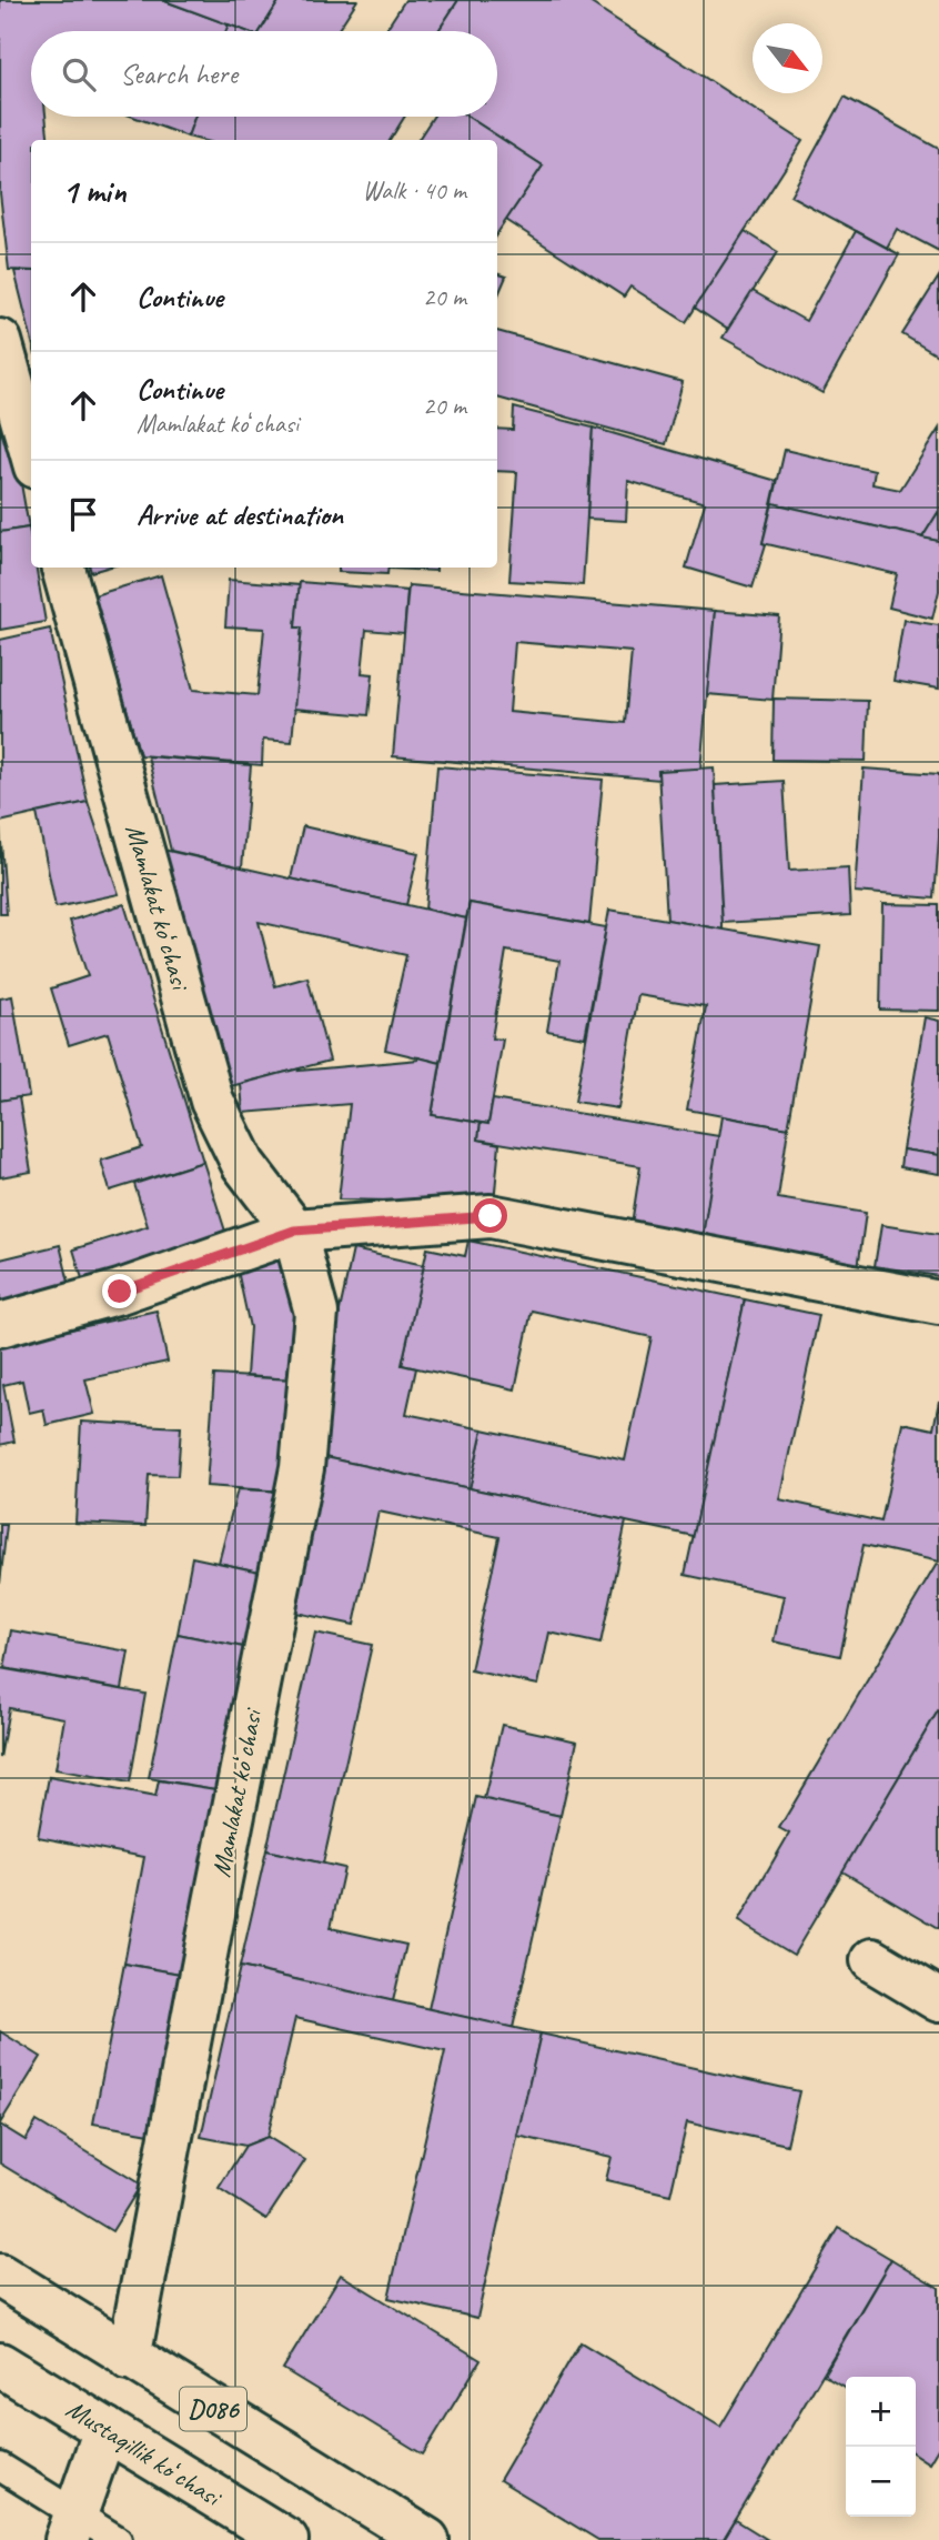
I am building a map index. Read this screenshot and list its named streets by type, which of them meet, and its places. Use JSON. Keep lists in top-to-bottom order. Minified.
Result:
{"streets":{"street":["Mamlakat koʻchasi","D086","Mustaqillik koʻchasi"]},"crossings":[["Mamlakat koʻchasi","D086"]],"north":"bottom right","page":{"search":"Search here","heading":["1 min","Walk · 40 m"],"list":[["Continue","20 m"],["Continue","Mamlakat koʻchasi","20 m"],"Arrive at destination"],"map_buttons":["+","−"]}}
